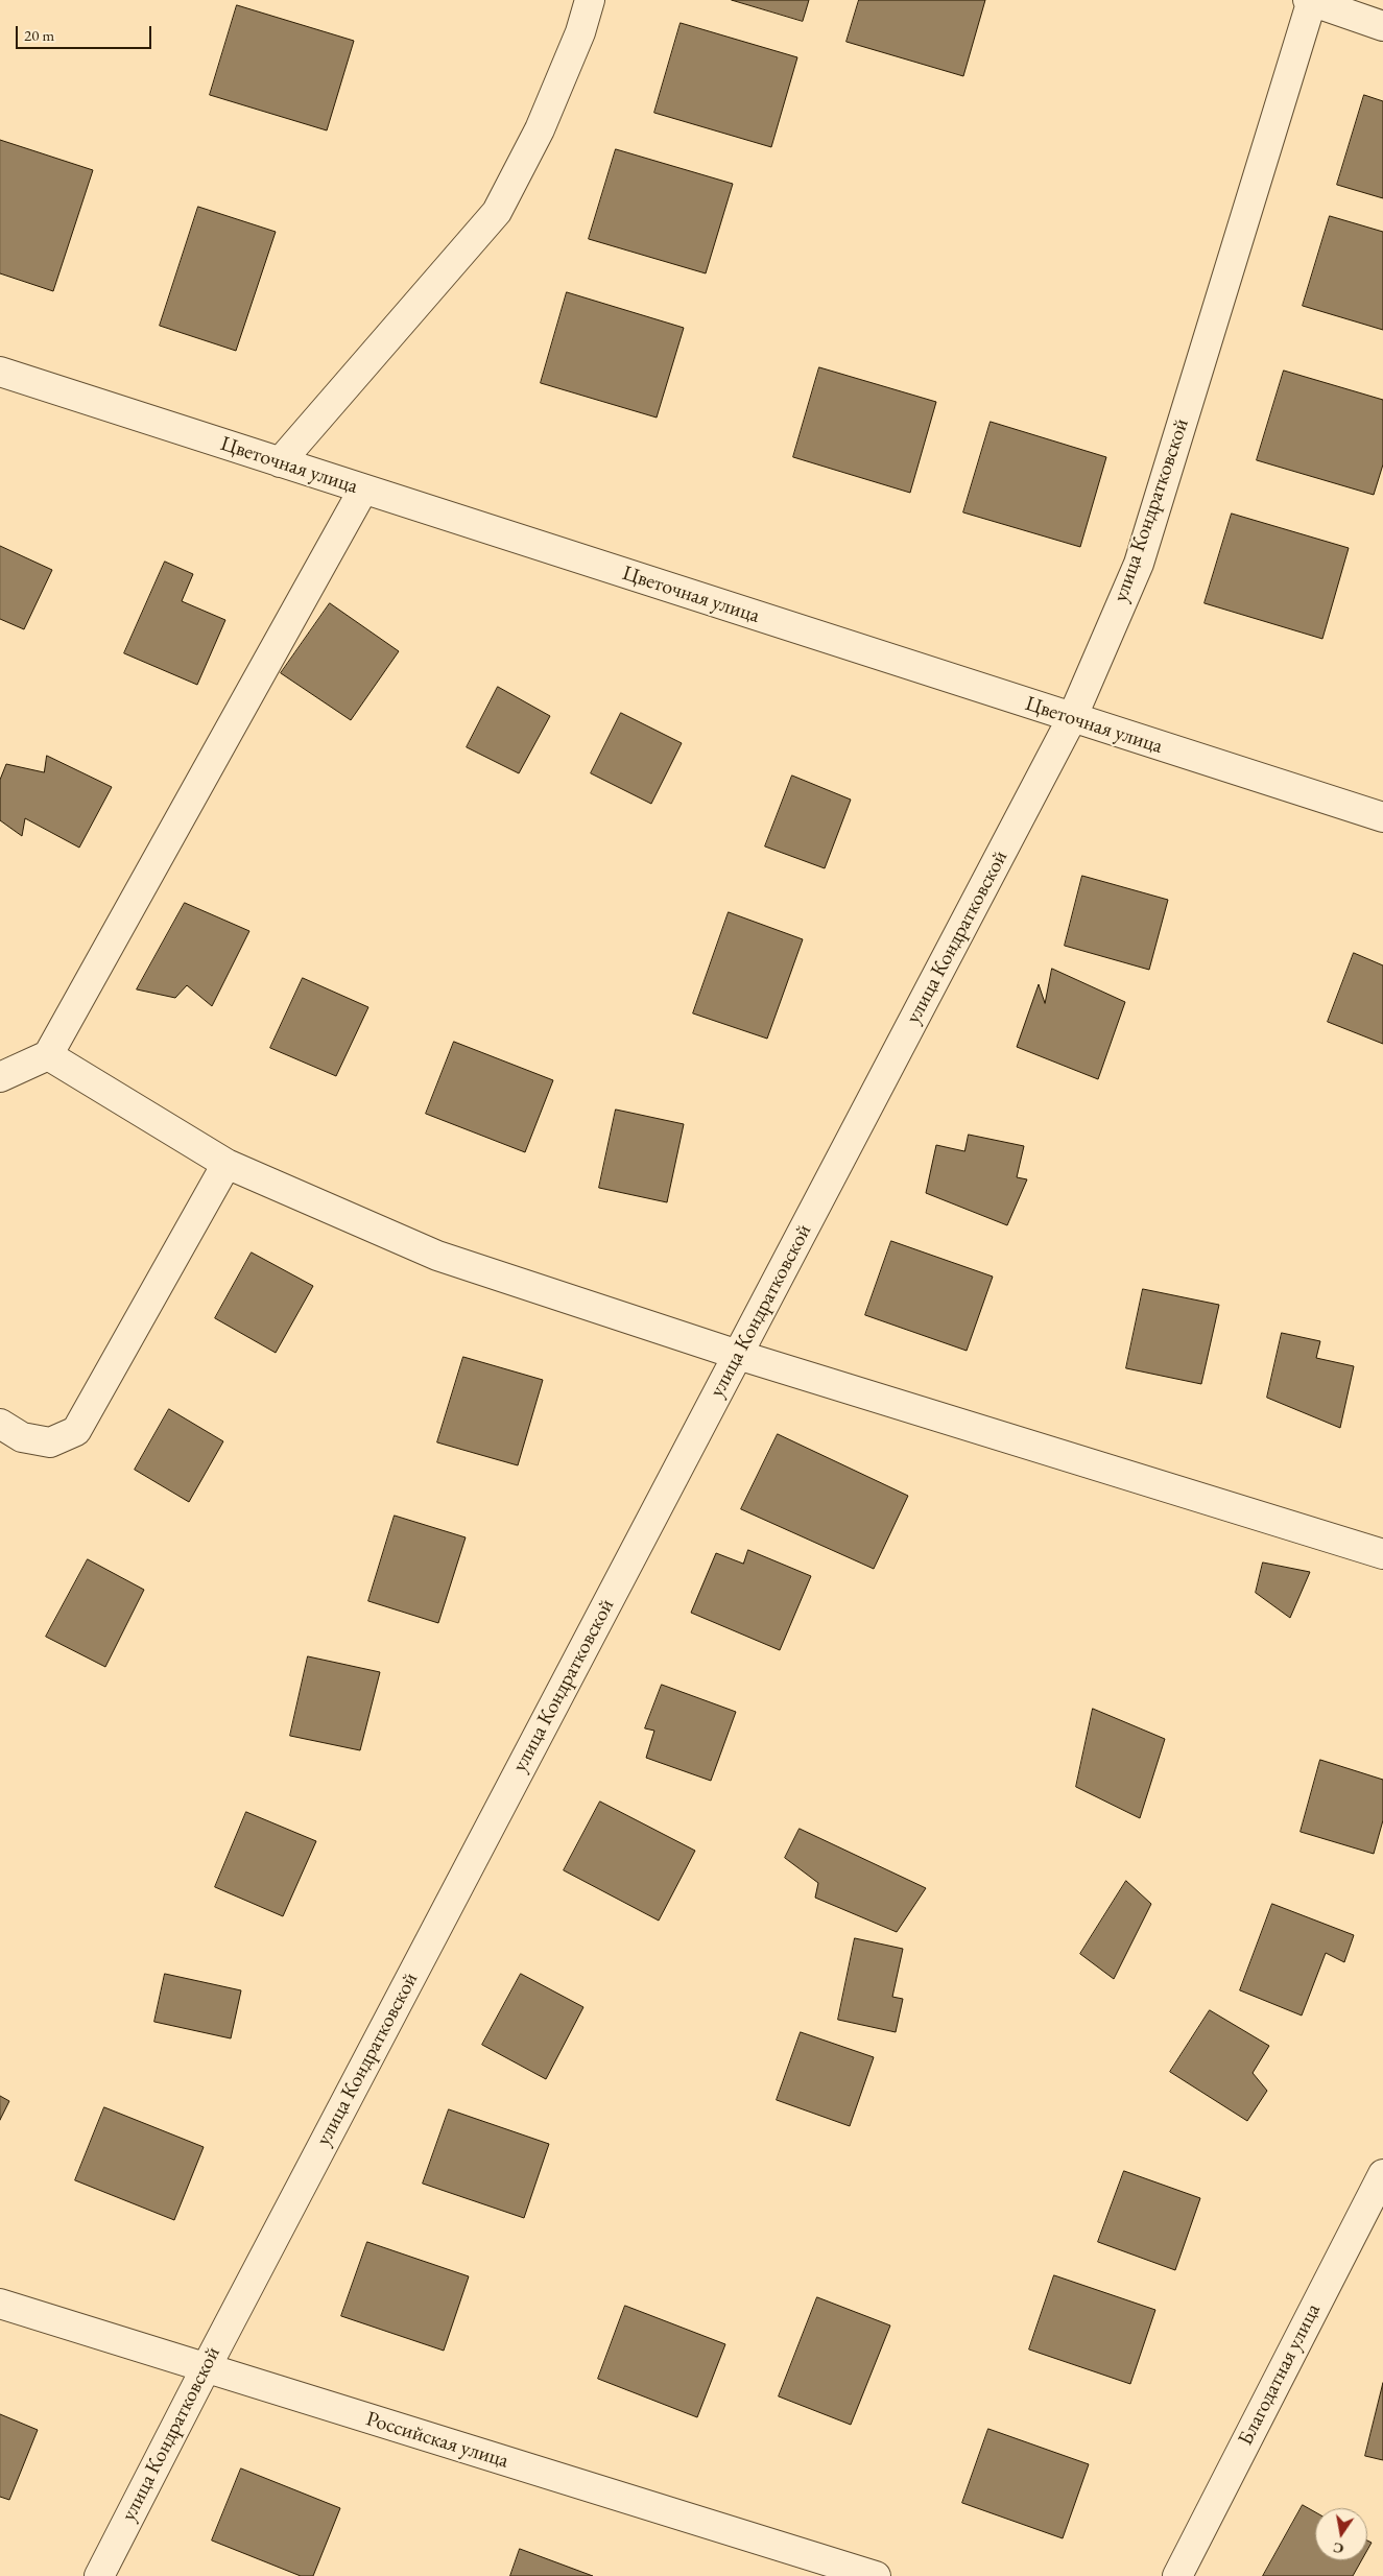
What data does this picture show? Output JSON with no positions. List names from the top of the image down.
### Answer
{
  "streets": {
    "street": [
      "Цветочная улица",
      "улица Кондратковской",
      "Благодатная улица",
      "Российская улица"
    ]
  },
  "crossings": [
    ["Цветочная улица", "улица Кондратковской"],
    ["улица Кондратковской", "Российская улица"]
  ],
  "scale_bar": "20 m",
  "north": "bottom"
}
